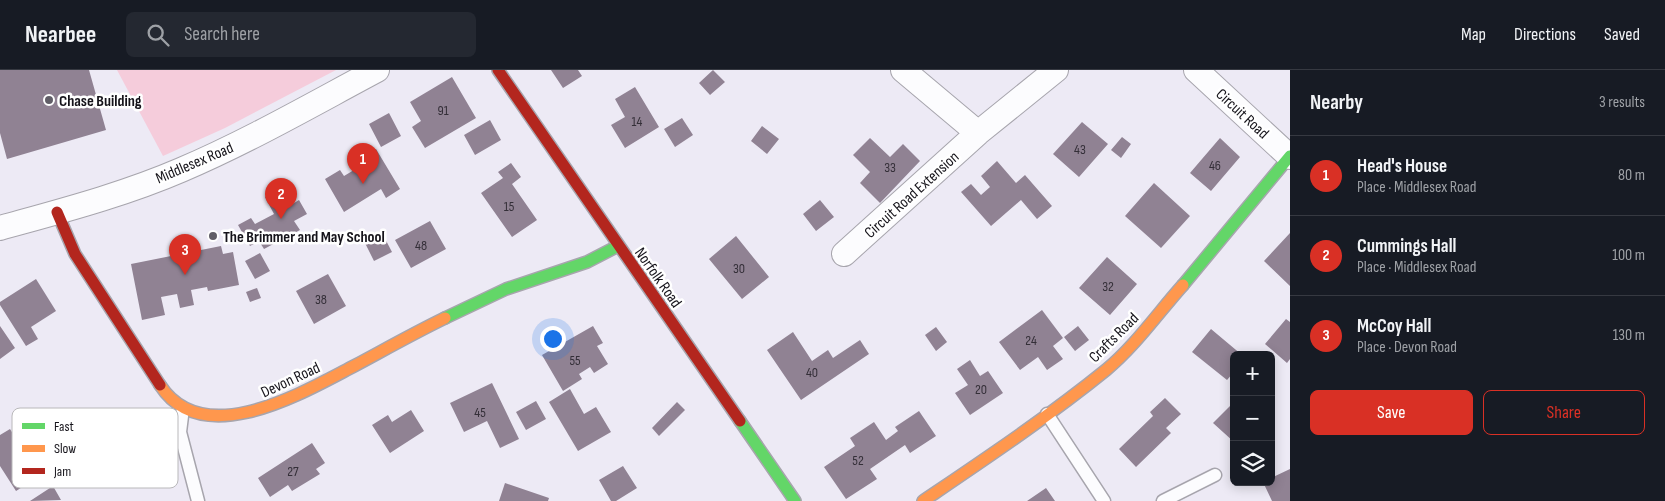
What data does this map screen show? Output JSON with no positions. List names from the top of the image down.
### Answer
{
  "streets": {
    "street": [
      "Circuit Road",
      "Middlesex Road",
      "Circuit Road Extension",
      "Norfolk Road",
      "Crafts Road",
      "Devon Road"
    ]
  },
  "crossings": [
    ["Circuit Road", "Crafts Road"],
    ["Middlesex Road", "Devon Road"],
    ["Norfolk Road", "Devon Road"]
  ],
  "places": ["Chase Building", "The Brimmer and May School"],
  "house_numbers": [
    "91",
    "14",
    "43",
    "46",
    "33",
    "15",
    "48",
    "30",
    "32",
    "38",
    "24",
    "55",
    "40",
    "20",
    "45",
    "52",
    "27"
  ],
  "legend": ["Fast", "Slow", "Jam"],
  "page": {
    "header": "Nearbee",
    "search": "Search here",
    "nav": ["Map", "Directions", "Saved"],
    "heading": ["Nearby", "3 results"],
    "list": [
      {
        "mark": "1",
        "name": "Head's House",
        "note": "Place · Middlesex Road",
        "value": "80 m"
      },
      {
        "mark": "2",
        "name": "Cummings Hall",
        "note": "Place · Middlesex Road",
        "value": "100 m"
      },
      {
        "mark": "3",
        "name": "McCoy Hall",
        "note": "Place · Devon Road",
        "value": "130 m"
      }
    ],
    "pins": ["1", "2", "3"],
    "map_buttons": ["+", "−"],
    "buttons": ["Save", "Share"]
  }
}
